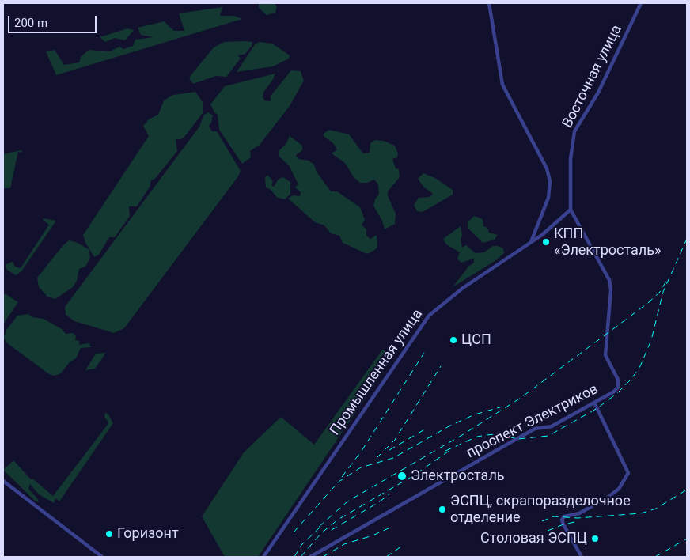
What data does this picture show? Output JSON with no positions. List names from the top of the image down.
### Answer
{
  "streets": {
    "street": ["Восточная улица", "Промышленная улица", "проспект Электриков"]
  },
  "crossings": [
    ["Восточная улица", "Промышленная улица"],
    ["Восточная улица", "проспект Электриков"],
    ["Промышленная улица", "проспект Электриков"]
  ],
  "places": [
    "КПП «Электросталь»",
    "ЦСП",
    "Электросталь",
    "ЭСПЦ, скрапоразделочное отделение",
    "Горизонт",
    "Столовая ЭСПЦ"
  ],
  "scale_bar": "200 m"
}
